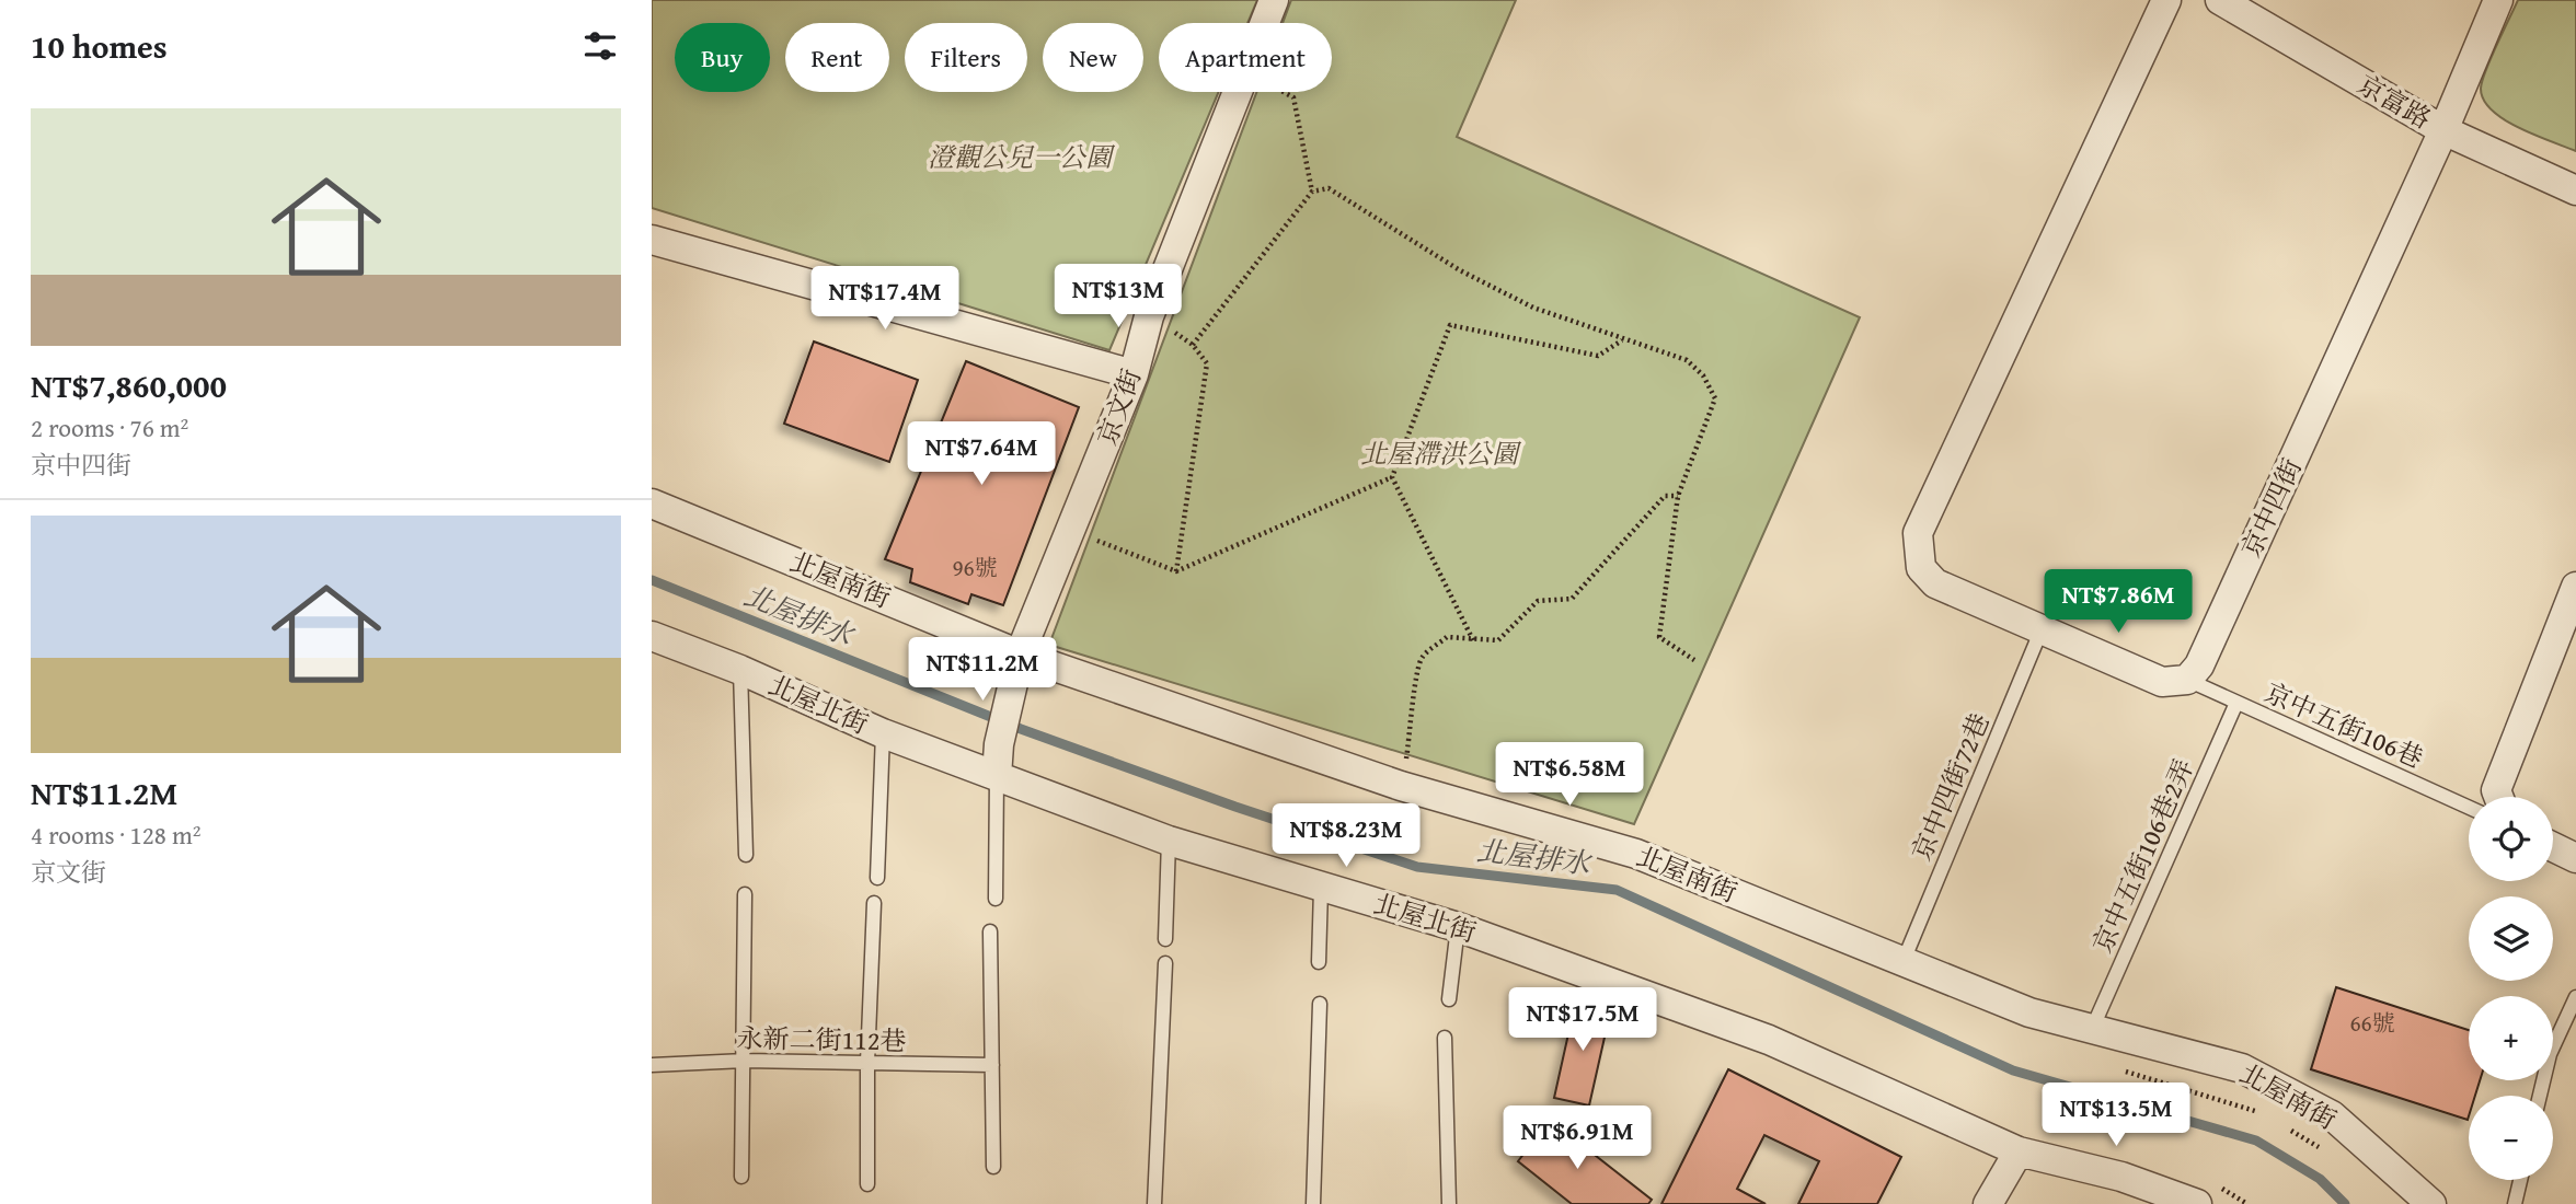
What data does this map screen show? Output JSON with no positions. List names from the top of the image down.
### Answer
{
  "streets": {
    "street": [
      "京富路",
      "京文街",
      "京中四街",
      "北屋南街",
      "北屋北街"
    ],
    "lane": [
      "京中五街106巷",
      "京中四街72巷",
      "京中五街106巷2弄",
      "永新二街112巷"
    ]
  },
  "crossings": [
    ["京富路", "京中四街"],
    ["京文街", "北屋南街"],
    ["京文街", "北屋北街"],
    ["京中四街", "京中五街106巷"],
    ["北屋南街", "京中四街72巷"],
    ["北屋南街", "京中五街106巷2弄"],
    ["京中五街106巷", "京中五街106巷2弄"]
  ],
  "water": ["北屋排水"],
  "parks": ["澄觀公兒一公園", "北屋滯洪公園"],
  "house_numbers": ["96號", "66號"],
  "page": {
    "heading": "10 homes",
    "chip": [
      "Buy",
      "Rent",
      "Filters",
      "New",
      "Apartment"
    ],
    "list": [
      {
        "name": "NT$7,860,000",
        "note": "2 rooms · 76 m² · 京中四街"
      },
      {
        "name": "NT$11.2M",
        "note": "4 rooms · 128 m² · 京文街"
      }
    ],
    "price": [
      "NT$13M",
      "NT$17.4M",
      "NT$7.64M",
      "NT$7.86M",
      "NT$11.2M",
      "NT$6.58M",
      "NT$8.23M",
      "NT$17.5M",
      "NT$13.5M",
      "NT$6.91M"
    ],
    "map_buttons": ["+", "−"]
  }
}
